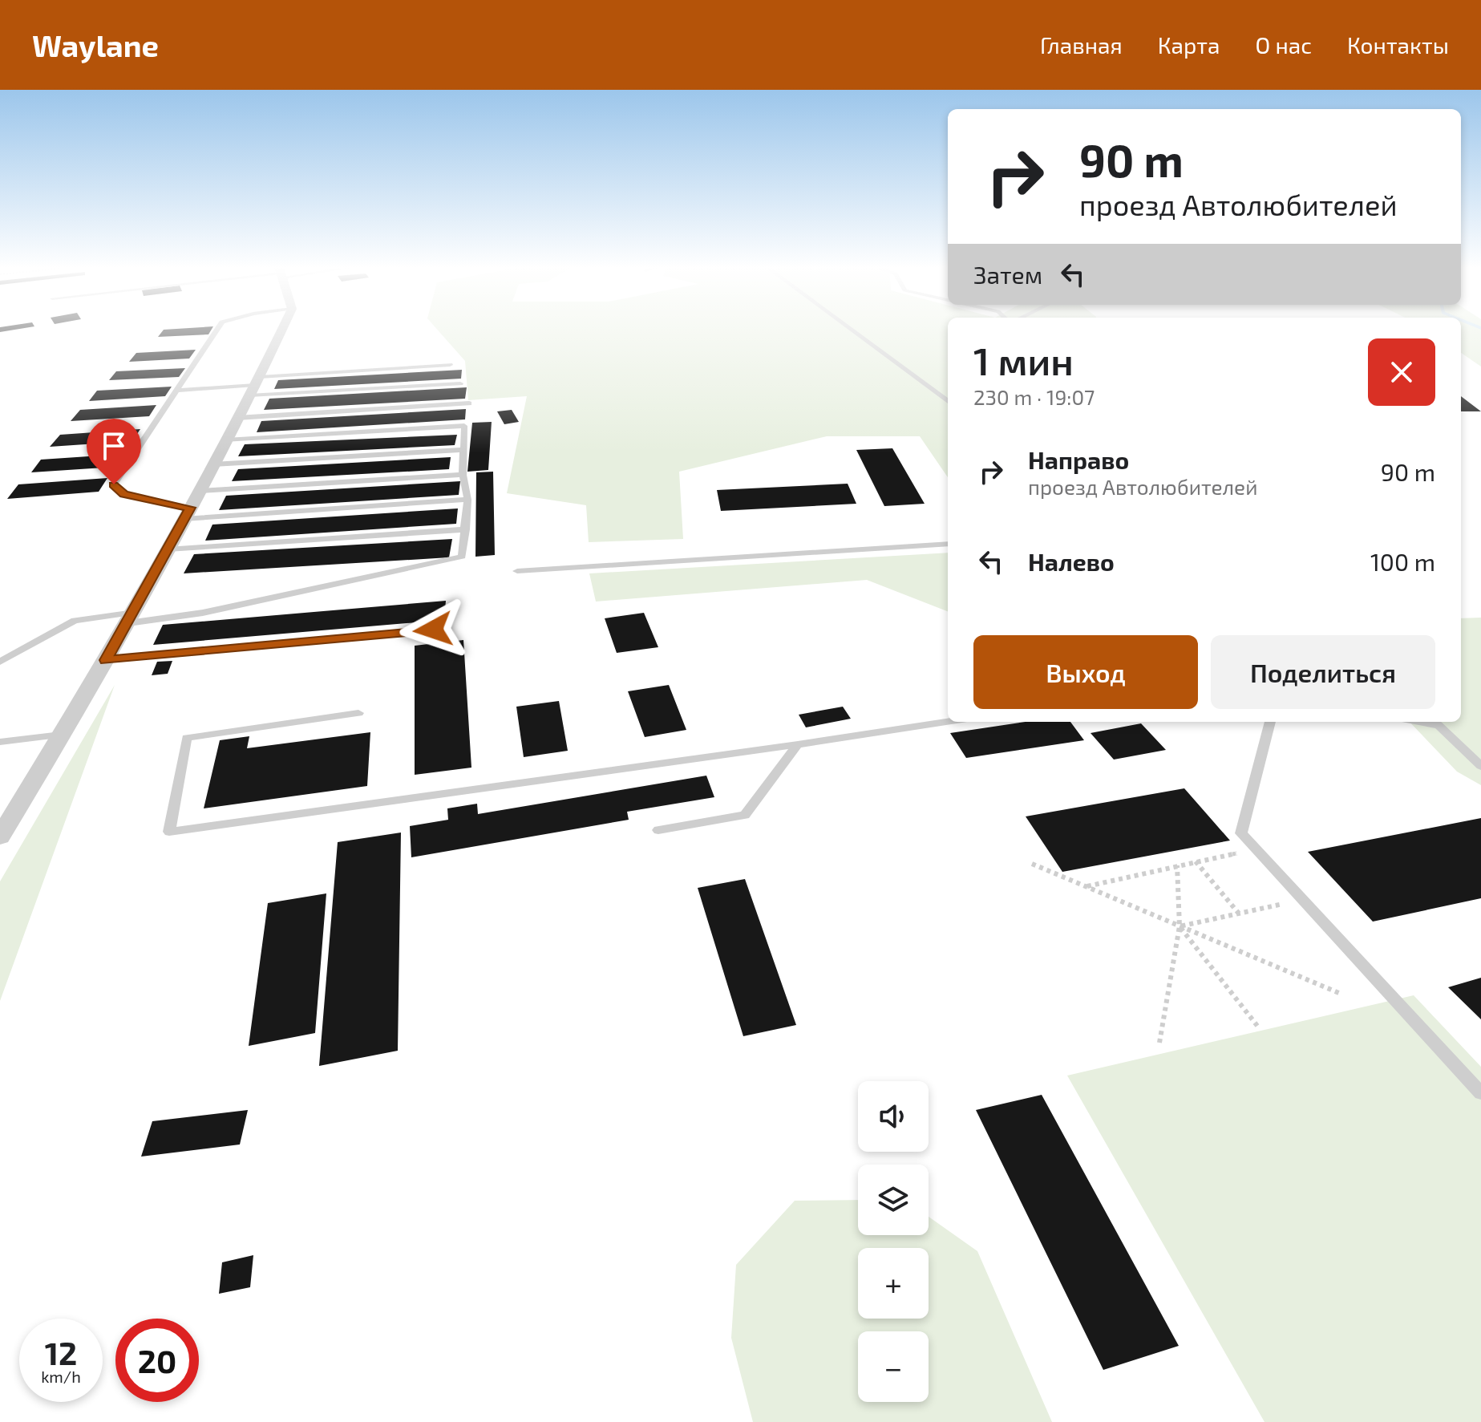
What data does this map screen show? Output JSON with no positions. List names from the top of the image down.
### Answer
{
  "page": {
    "header": "Waylane",
    "nav": [
      "Главная",
      "Карта",
      "О нас",
      "Контакты"
    ],
    "turn": ["90 m", "проезд Автолюбителей"],
    "then": "Затем",
    "heading": ["1 мин", "230 m · 19:07"],
    "list": [
      {
        "name": "Направо",
        "note": "проезд Автолюбителей",
        "value": "90 m"
      },
      {
        "name": "Налево",
        "value": "100 m"
      }
    ],
    "buttons": ["Выход", "Поделиться"],
    "map_buttons": ["+", "−"],
    "speed": "12 km/h",
    "limit": "20"
  }
}
